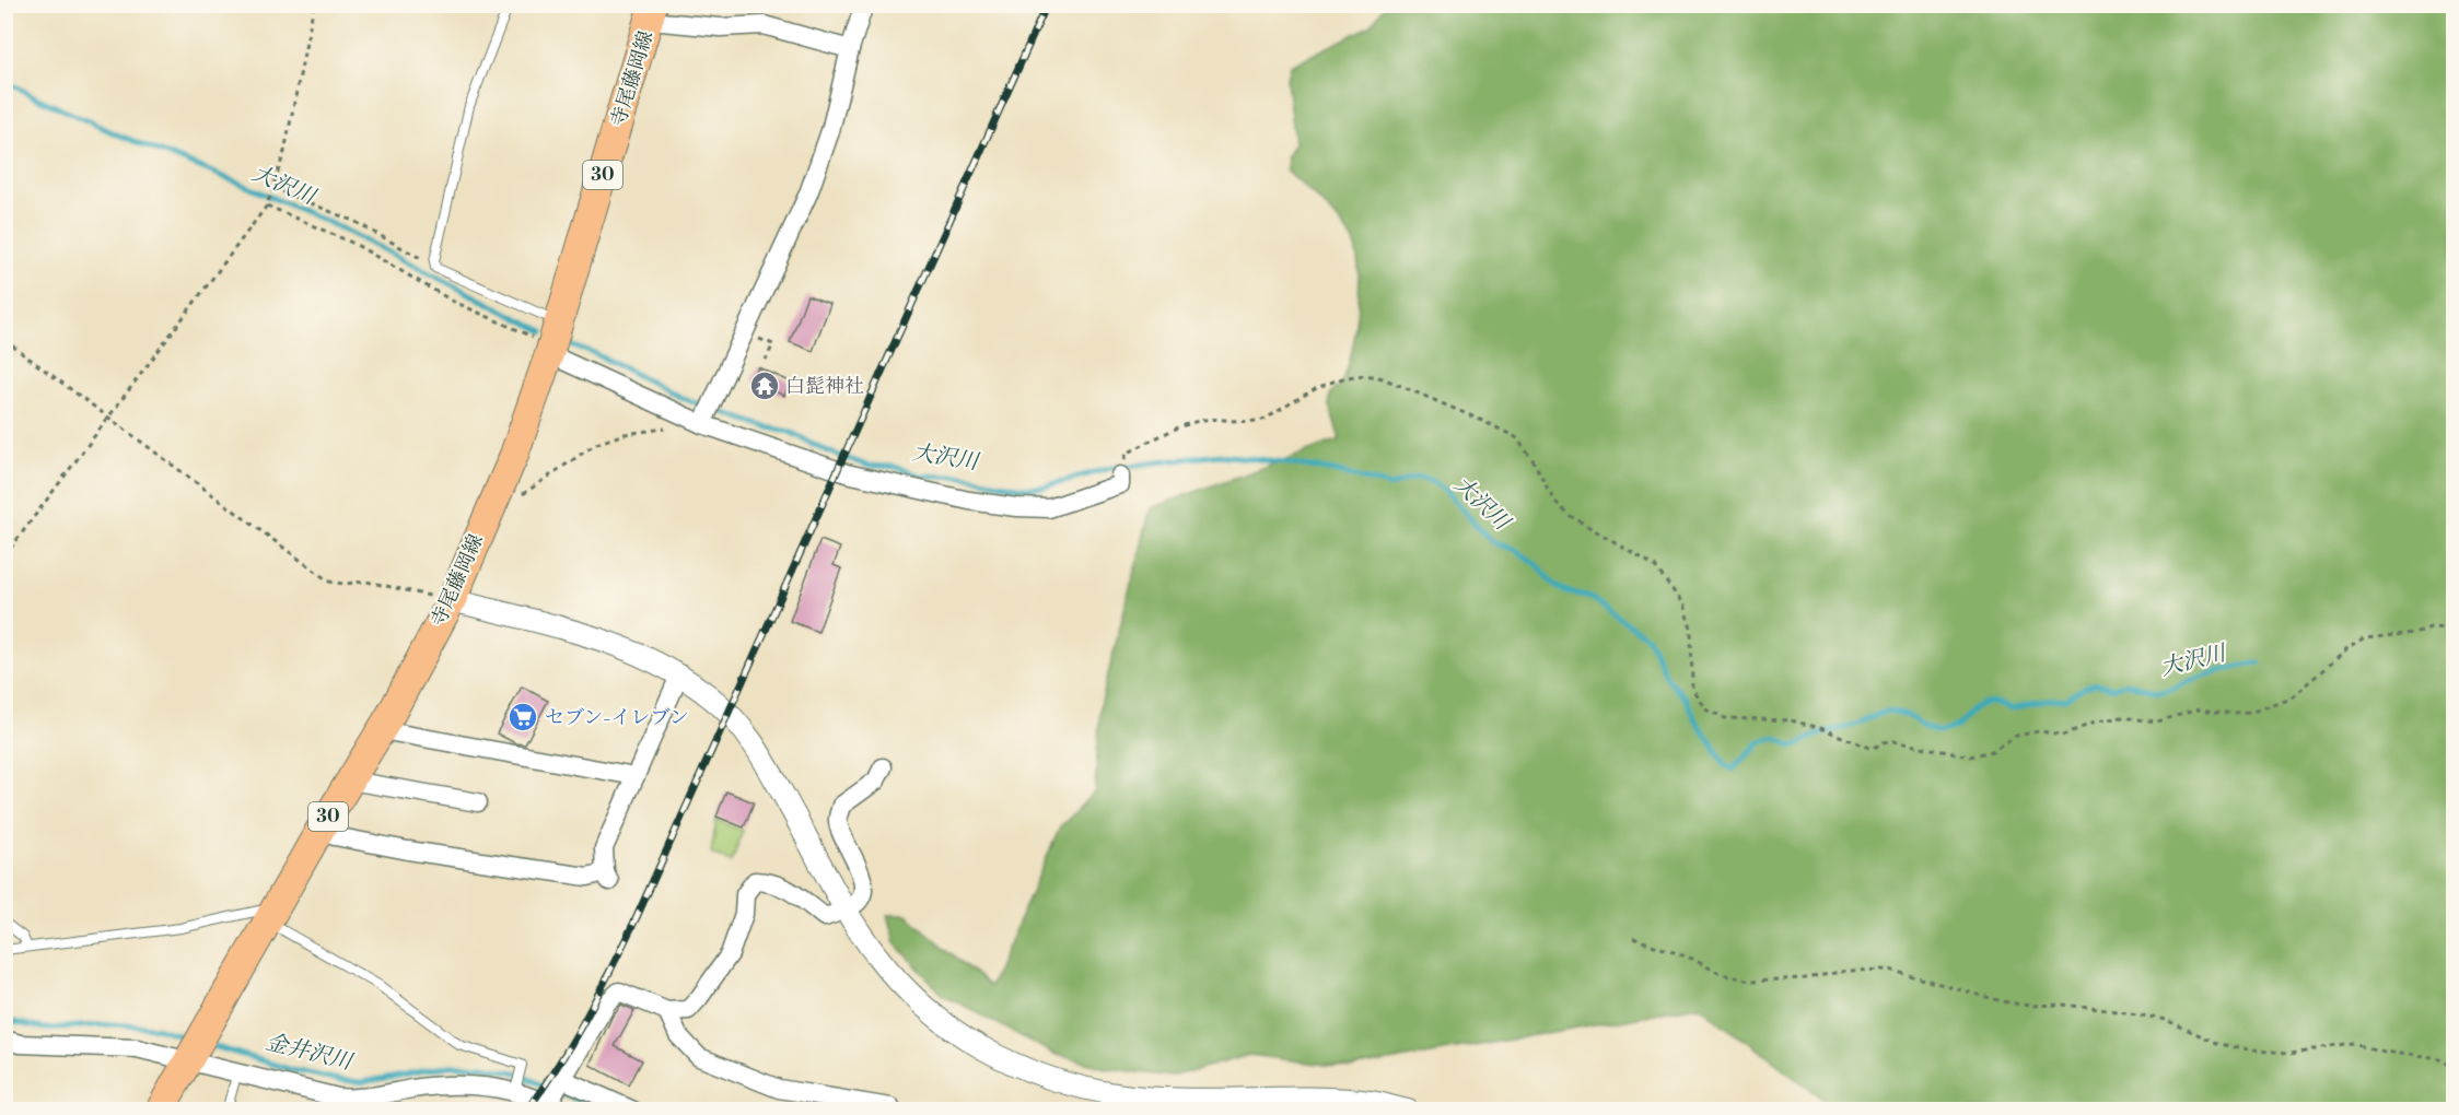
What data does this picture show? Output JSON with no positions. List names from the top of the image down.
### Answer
{
  "streets": {
    "main road": ["寺尾藤岡線", "30"]
  },
  "water": ["大沢川", "金井沢川"],
  "places": {
    "temple": ["白髭神社"],
    "supermarket": ["セブン-イレブン"]
  }
}
